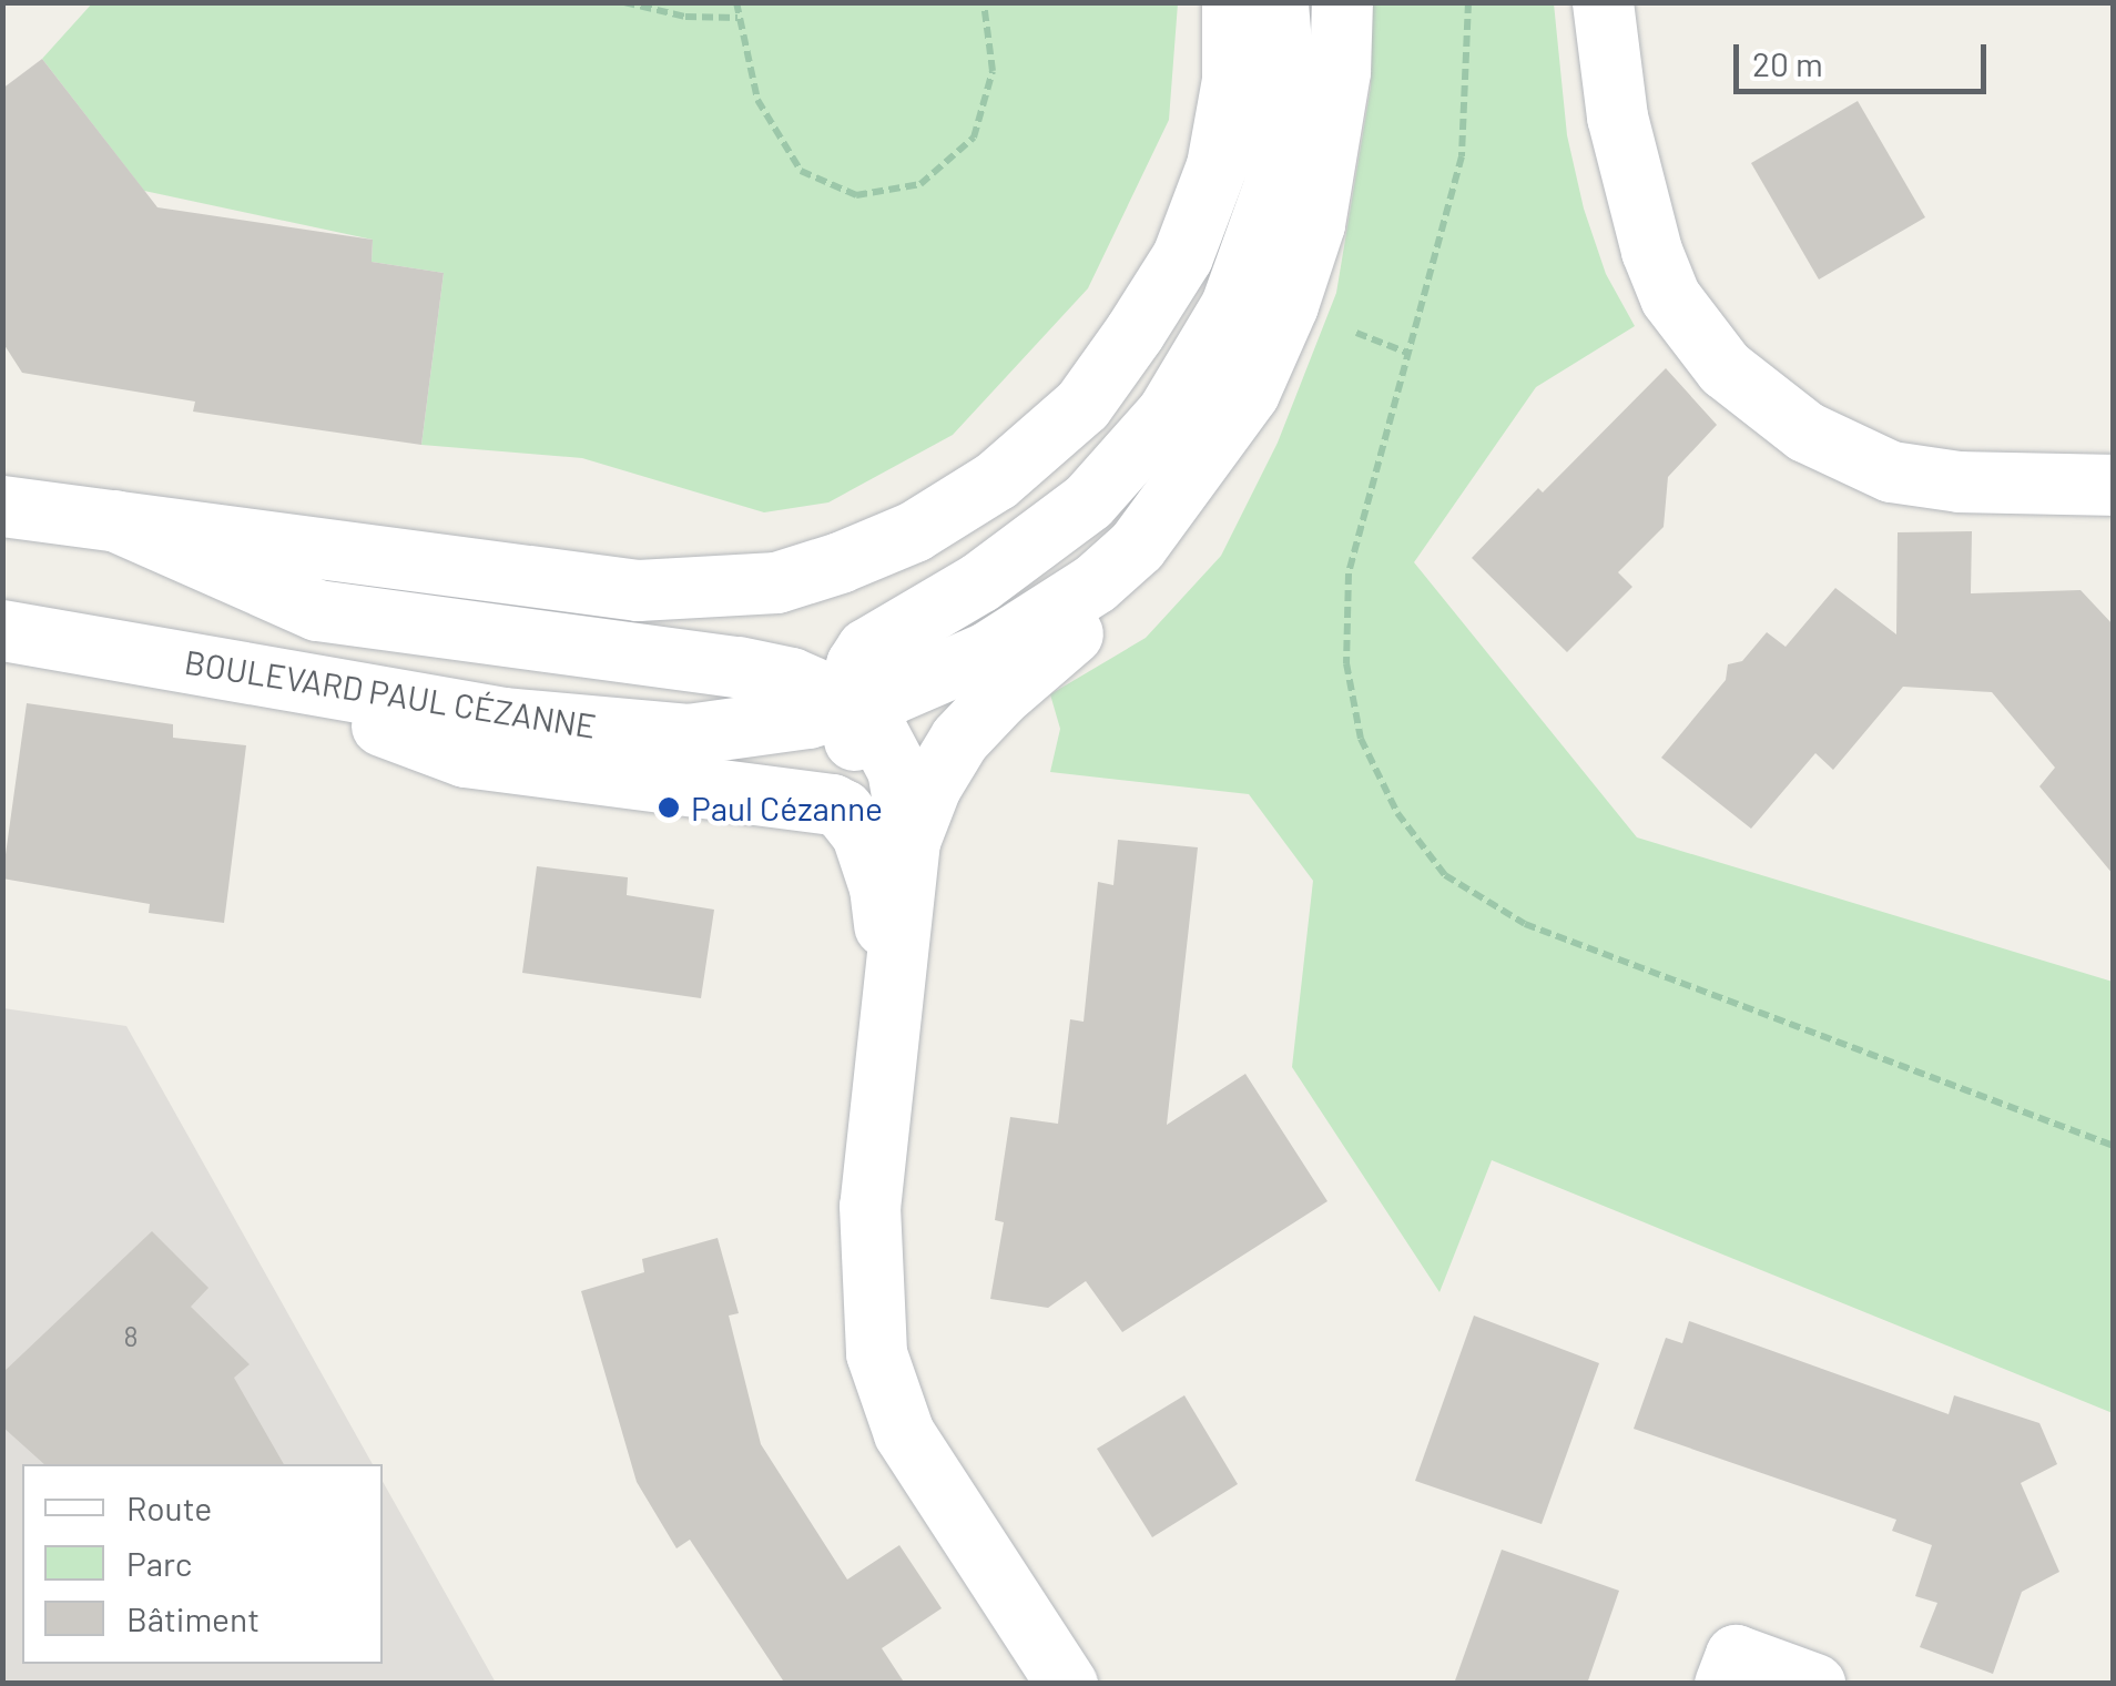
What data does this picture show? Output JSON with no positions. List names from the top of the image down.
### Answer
{
  "streets": {
    "street": ["BOULEVARD PAUL CÉZANNE"]
  },
  "places": ["Paul Cézanne"],
  "house_numbers": ["8"],
  "legend": ["Route", "Parc", "Bâtiment"],
  "scale_bar": "20 m"
}
